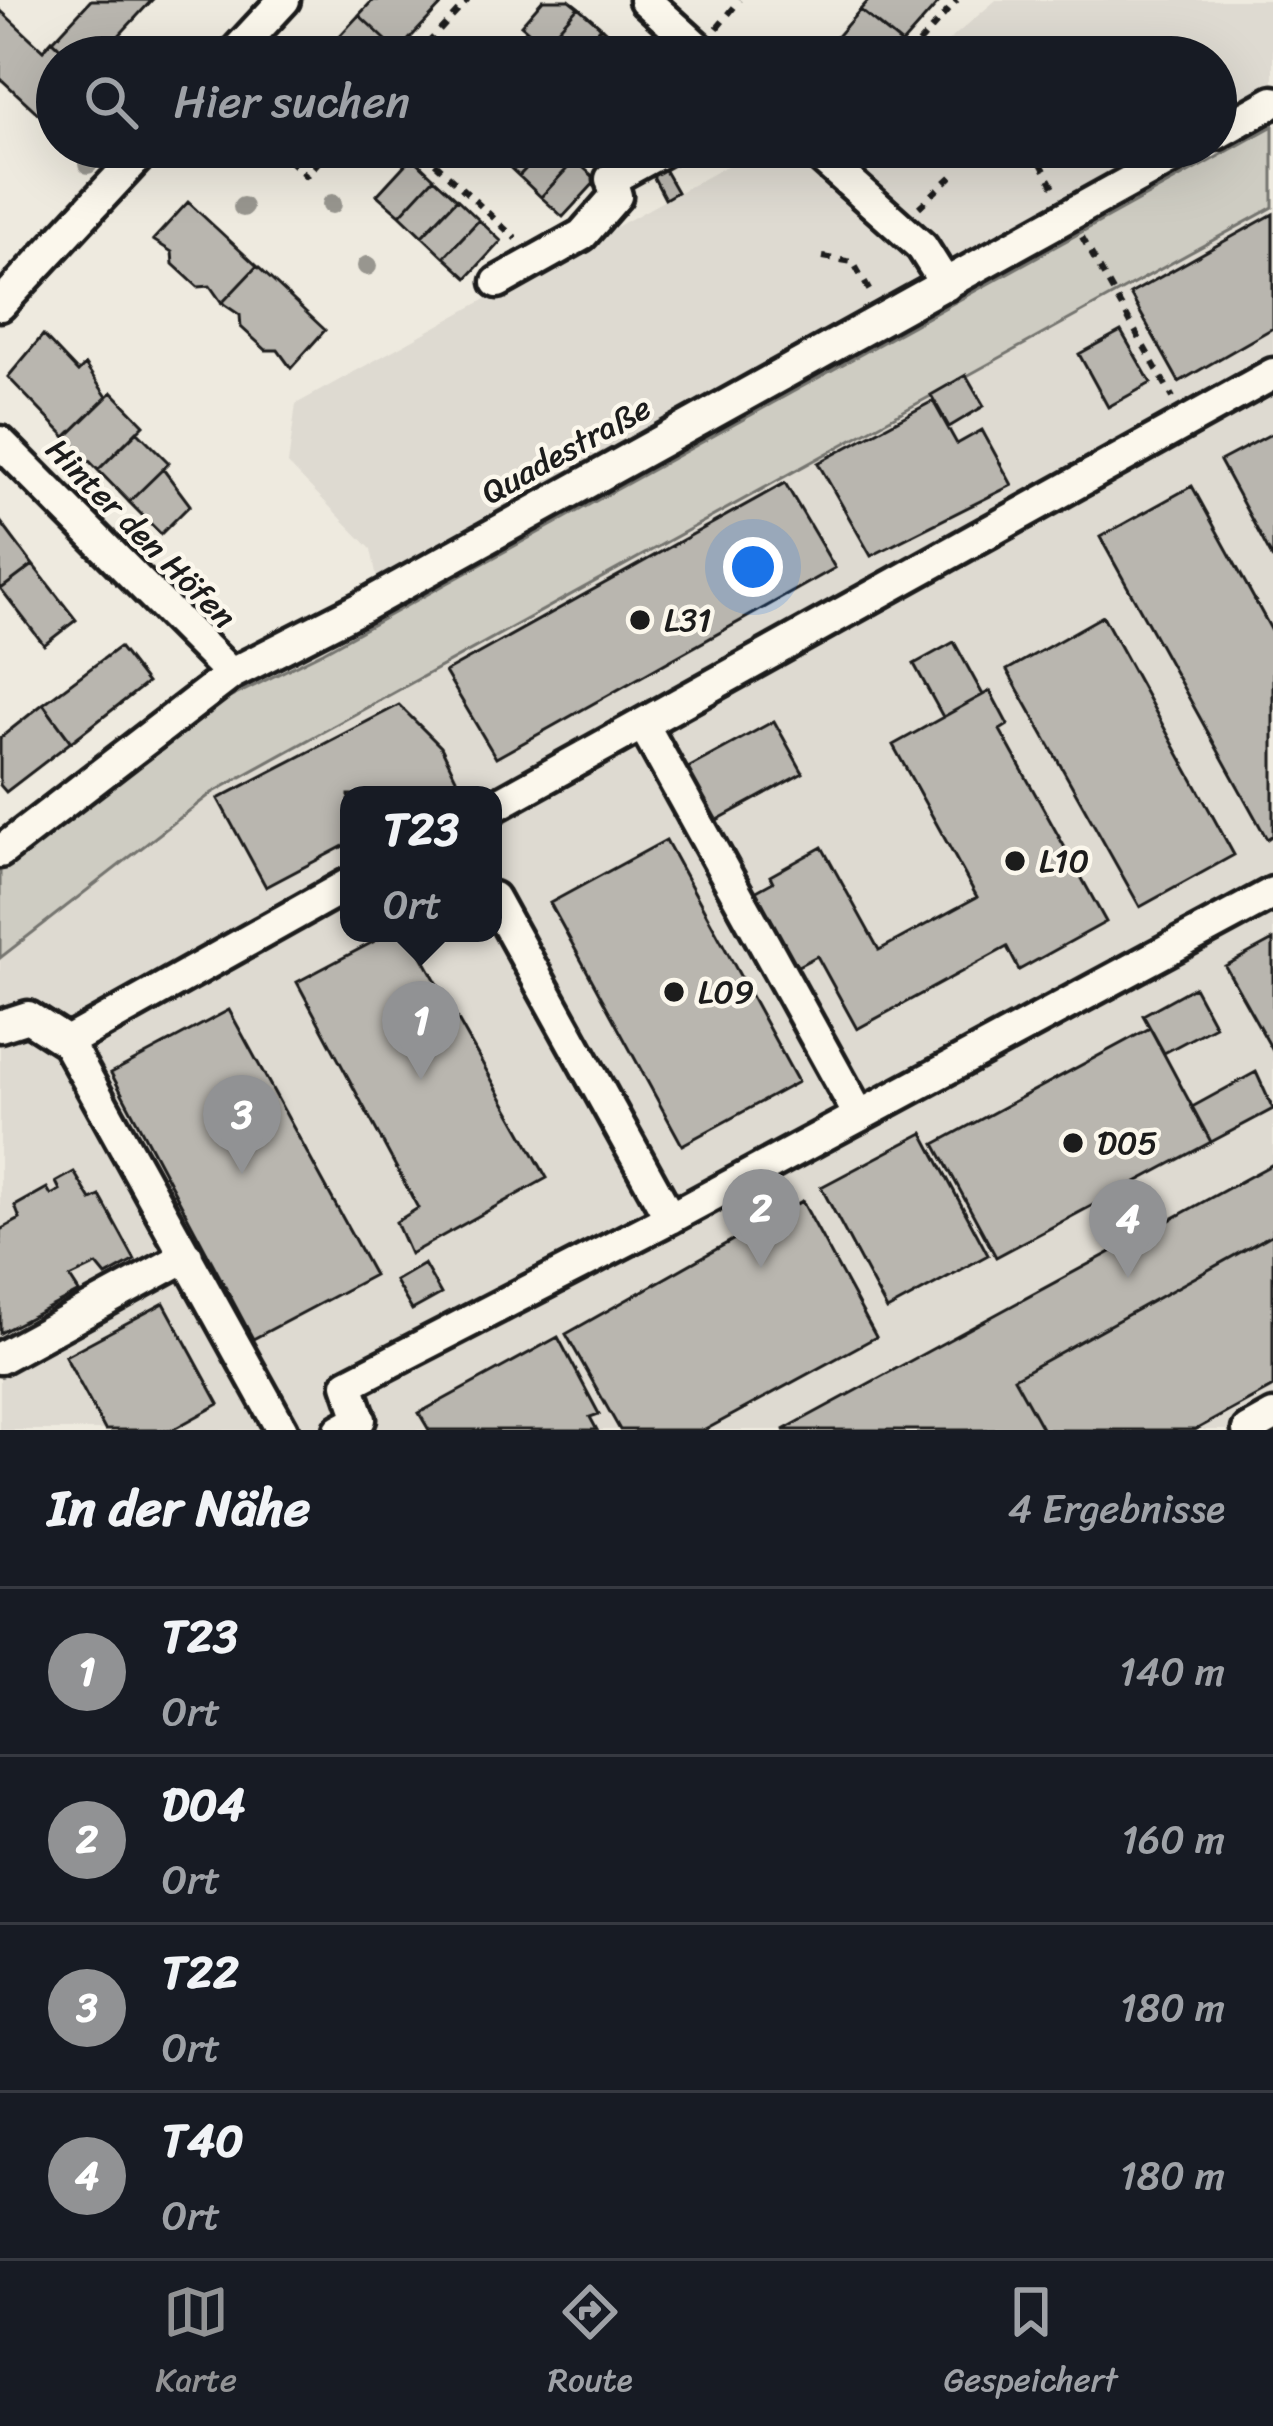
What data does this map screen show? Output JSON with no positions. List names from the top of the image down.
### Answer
{
  "streets": {
    "street": ["Quadestraße", "Hinter den Höfen"]
  },
  "crossings": [
    ["Quadestraße", "Hinter den Höfen"]
  ],
  "places": [
    "L31",
    "L10",
    "L09",
    "D05"
  ],
  "page": {
    "search": "Hier suchen",
    "popup": ["T23", "Ort"],
    "pins": [
      "1",
      "3",
      "2",
      "4"
    ],
    "heading": ["In der Nähe", "4 Ergebnisse"],
    "list": [
      {
        "mark": "1",
        "name": "T23",
        "note": "Ort",
        "value": "140 m"
      },
      {
        "mark": "2",
        "name": "D04",
        "note": "Ort",
        "value": "160 m"
      },
      {
        "mark": "3",
        "name": "T22",
        "note": "Ort",
        "value": "180 m"
      },
      {
        "mark": "4",
        "name": "T40",
        "note": "Ort",
        "value": "180 m"
      }
    ],
    "nav": ["Karte", "Route", "Gespeichert"]
  }
}
